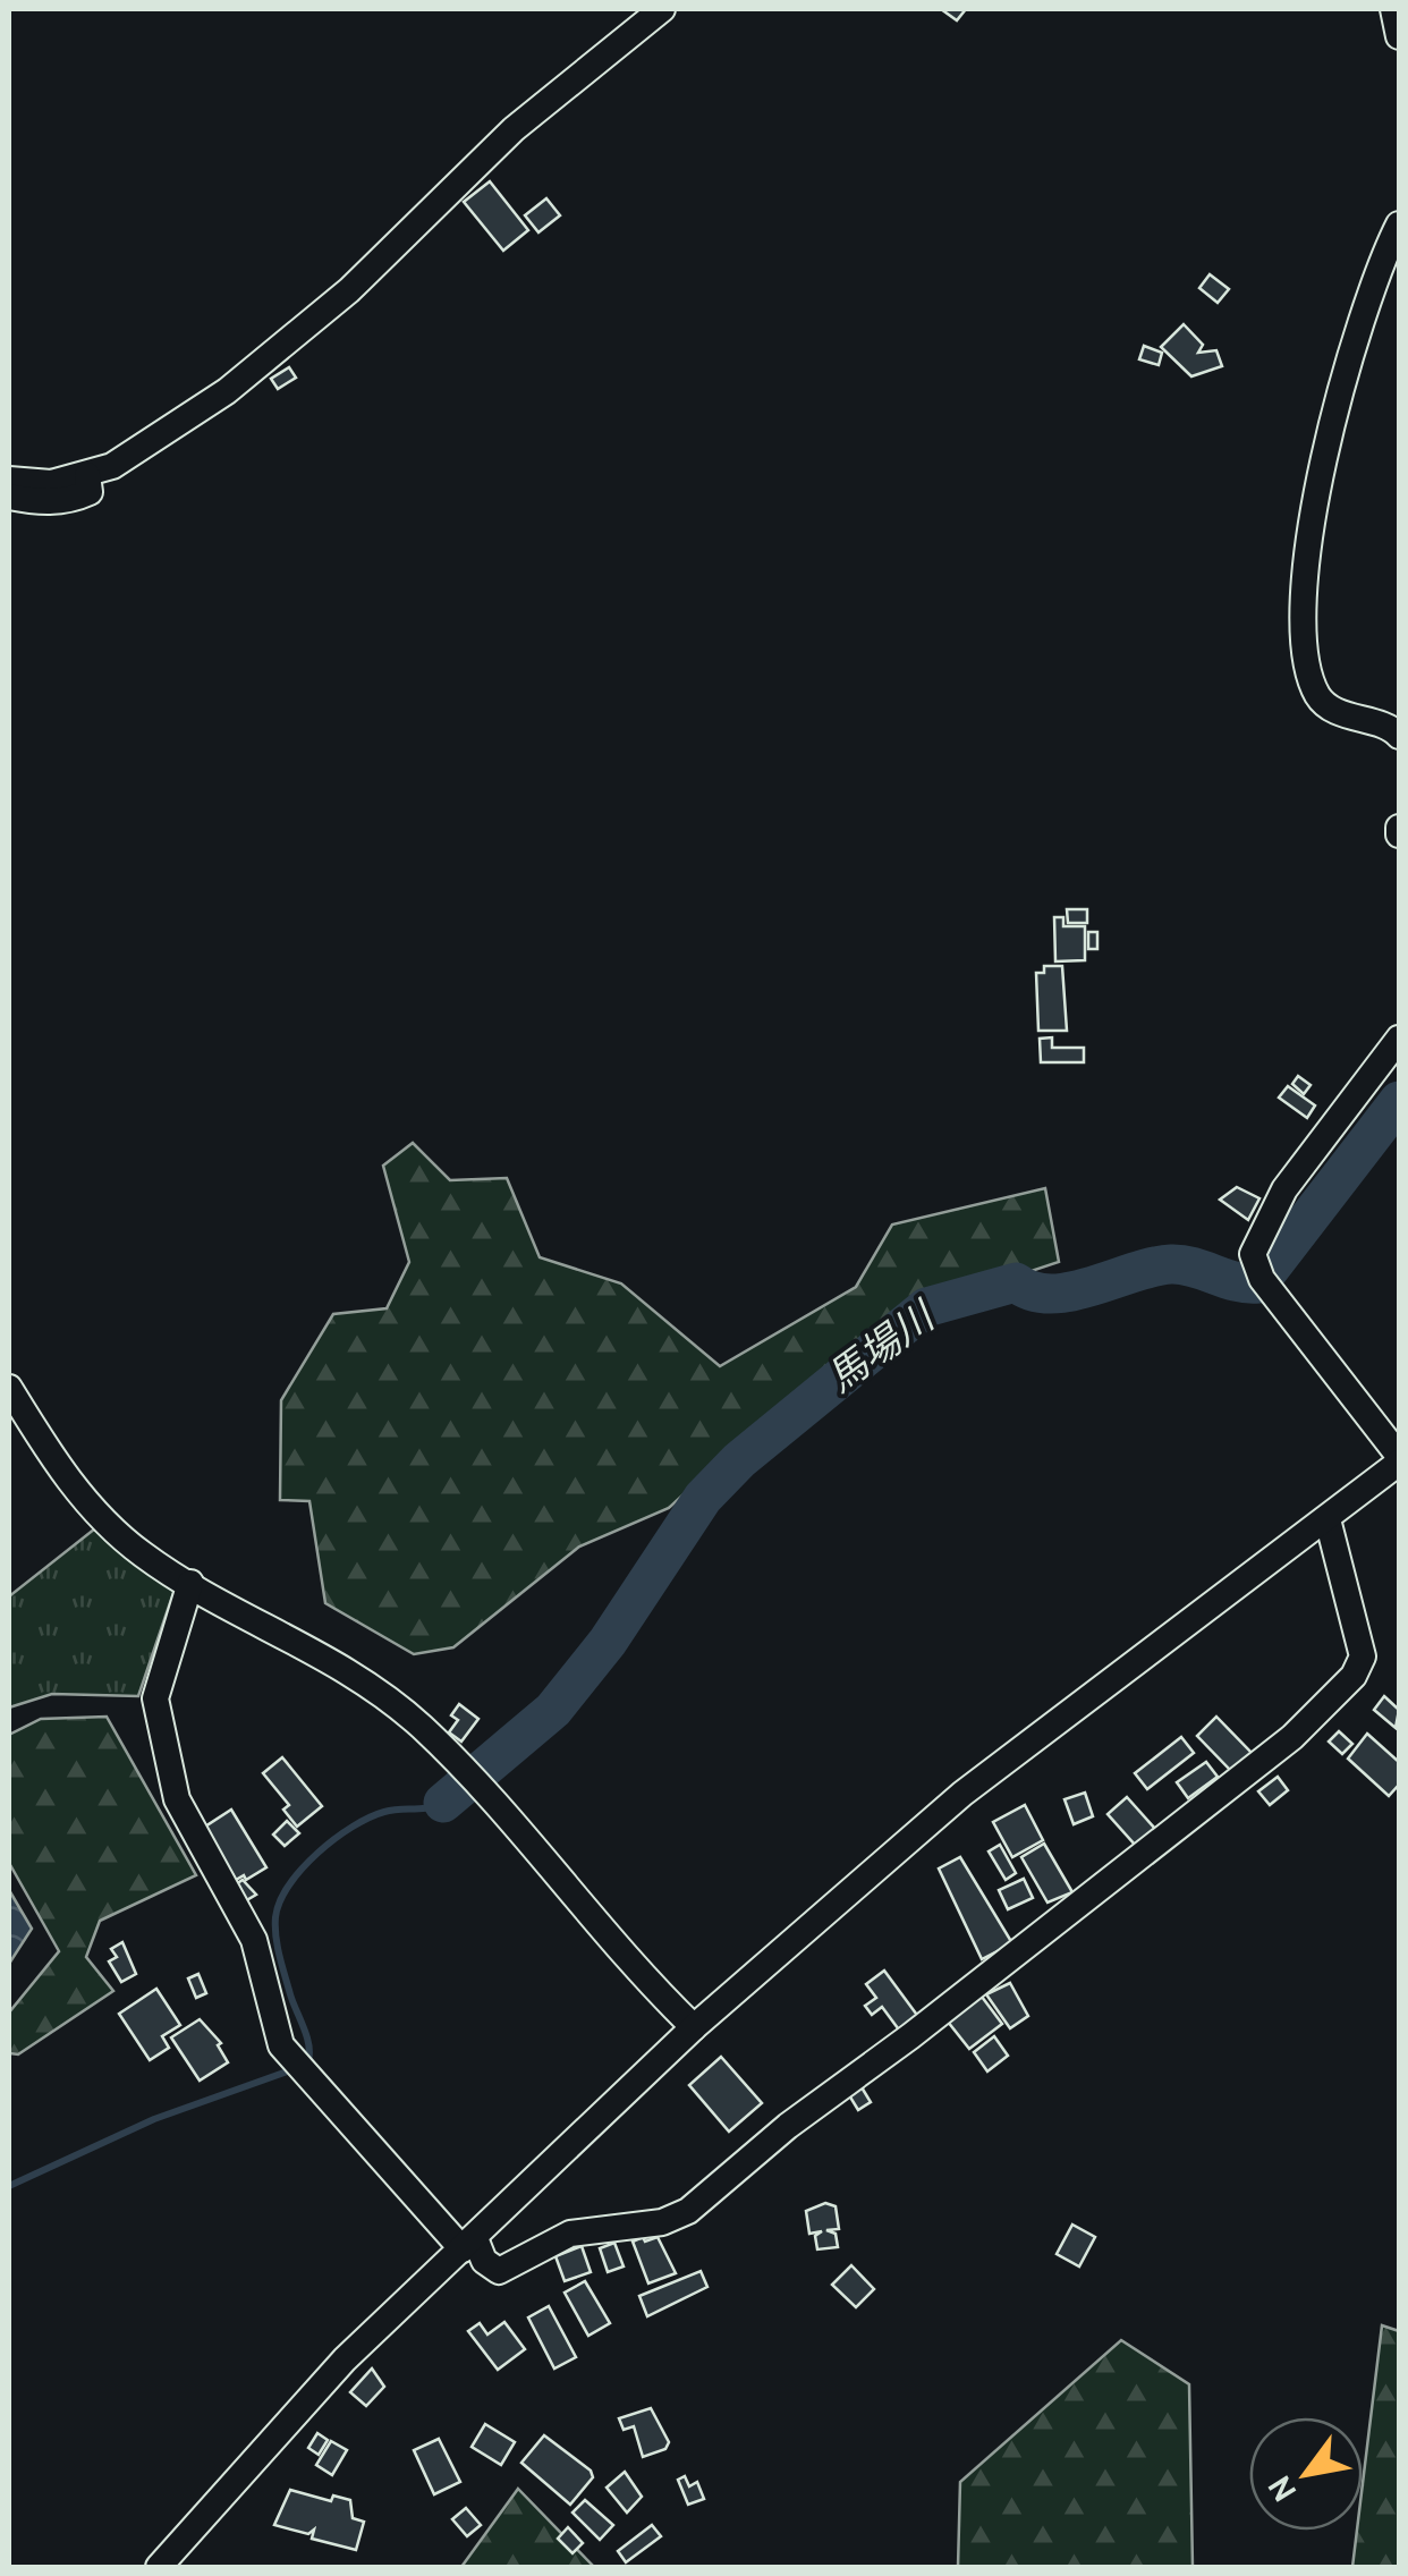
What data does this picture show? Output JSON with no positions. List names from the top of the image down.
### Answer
{
  "water": ["馬場川"],
  "north": "bottom left"
}
